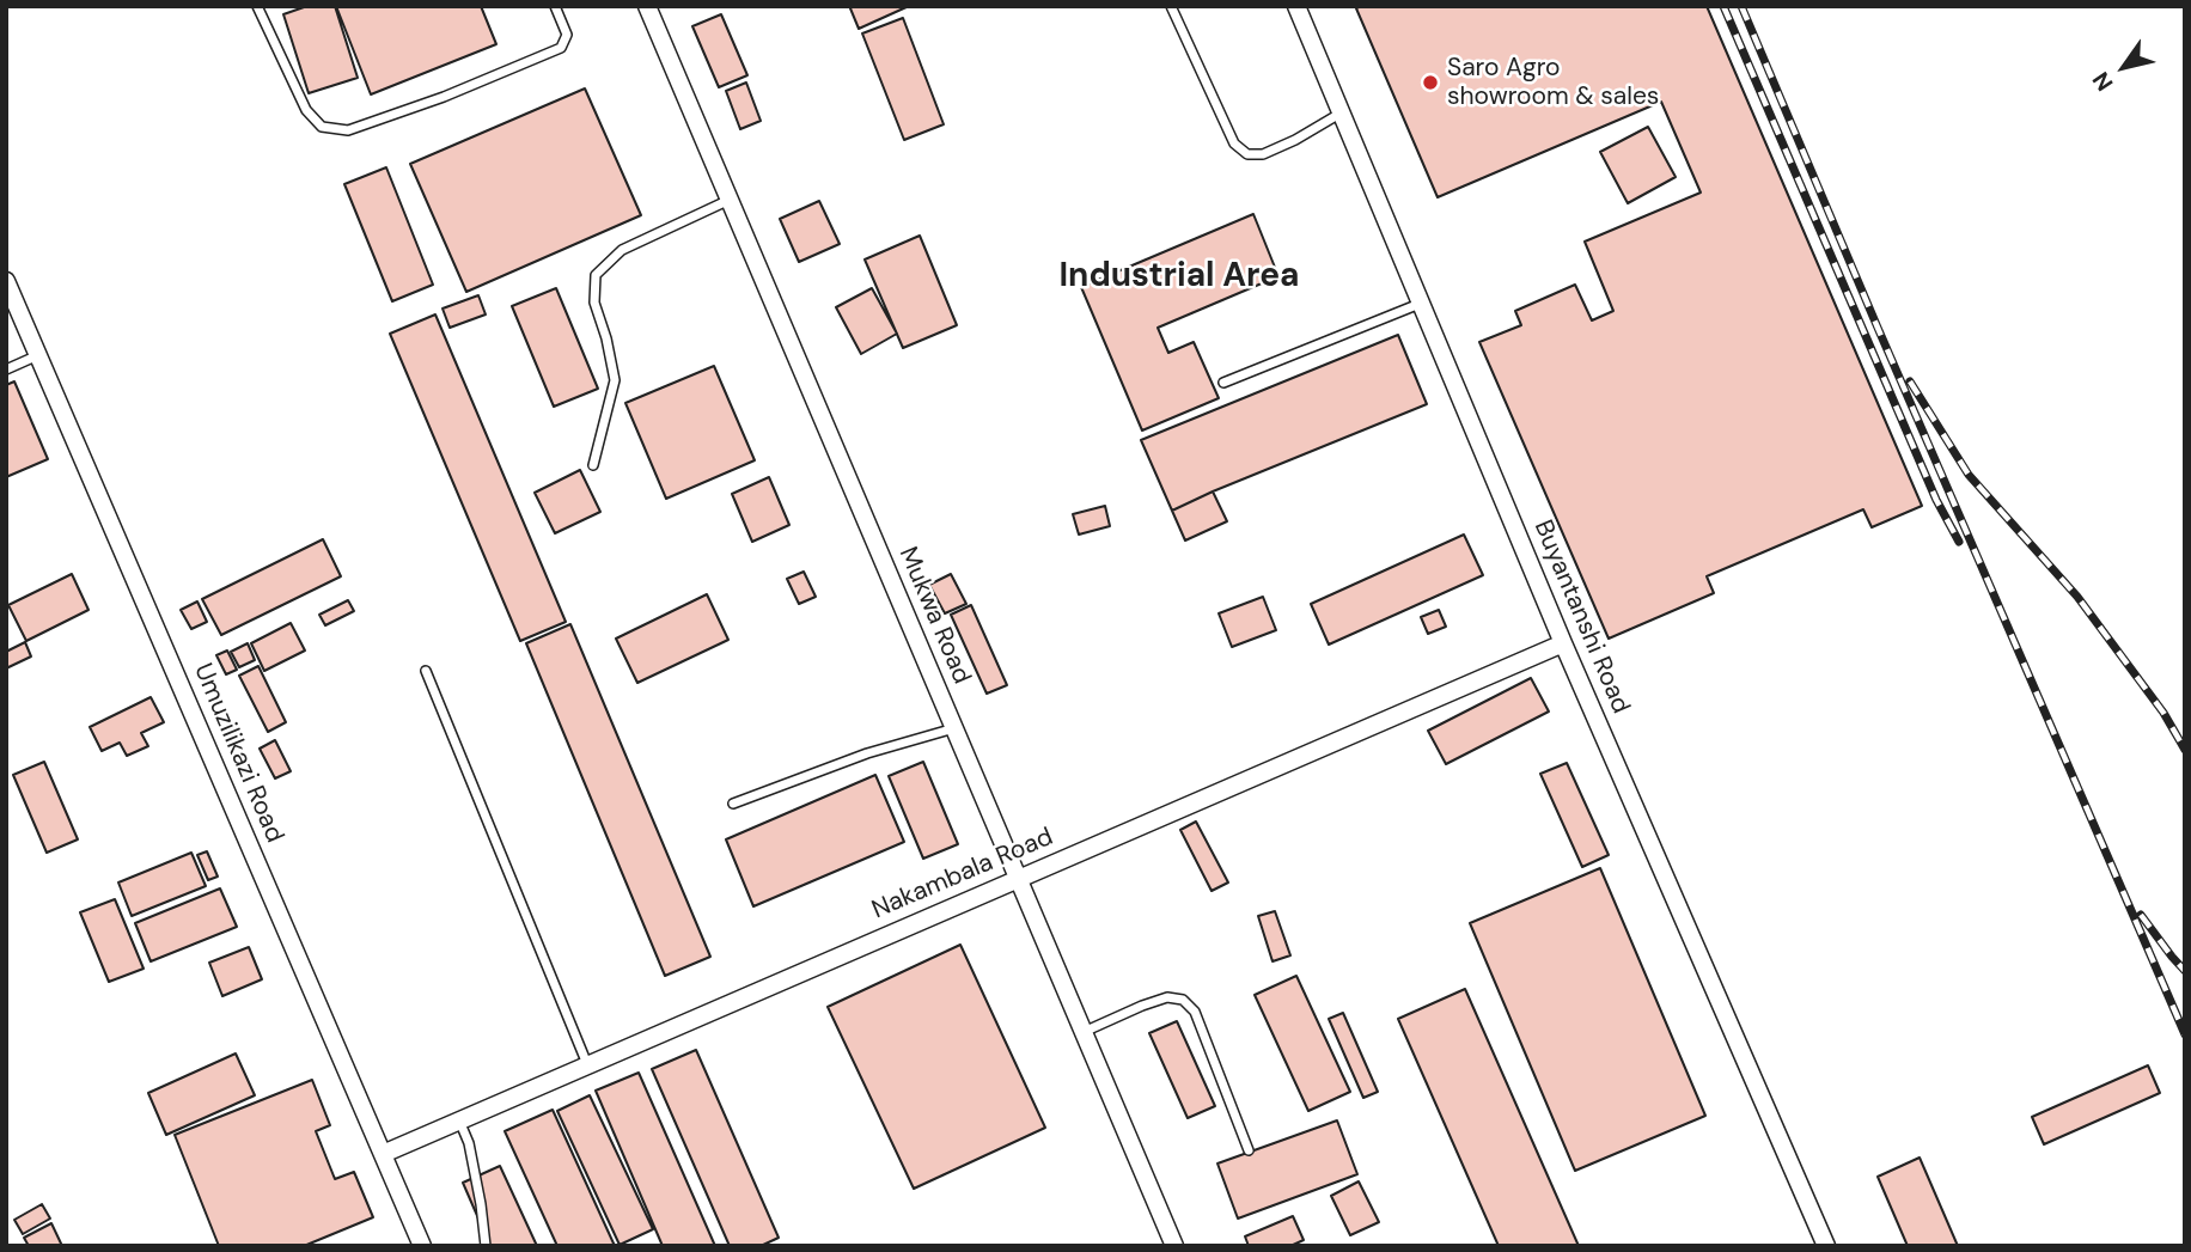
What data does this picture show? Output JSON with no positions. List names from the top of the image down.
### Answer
{
  "streets": {
    "street": [
      "Mukwa Road",
      "Buyantanshi Road",
      "Umuzilikazi Road",
      "Nakambala Road"
    ]
  },
  "crossings": [
    ["Mukwa Road", "Nakambala Road"],
    ["Buyantanshi Road", "Nakambala Road"],
    ["Umuzilikazi Road", "Nakambala Road"]
  ],
  "districts": ["Industrial Area"],
  "places": ["Saro Agro showroom & sales"],
  "north": "bottom left"
}
